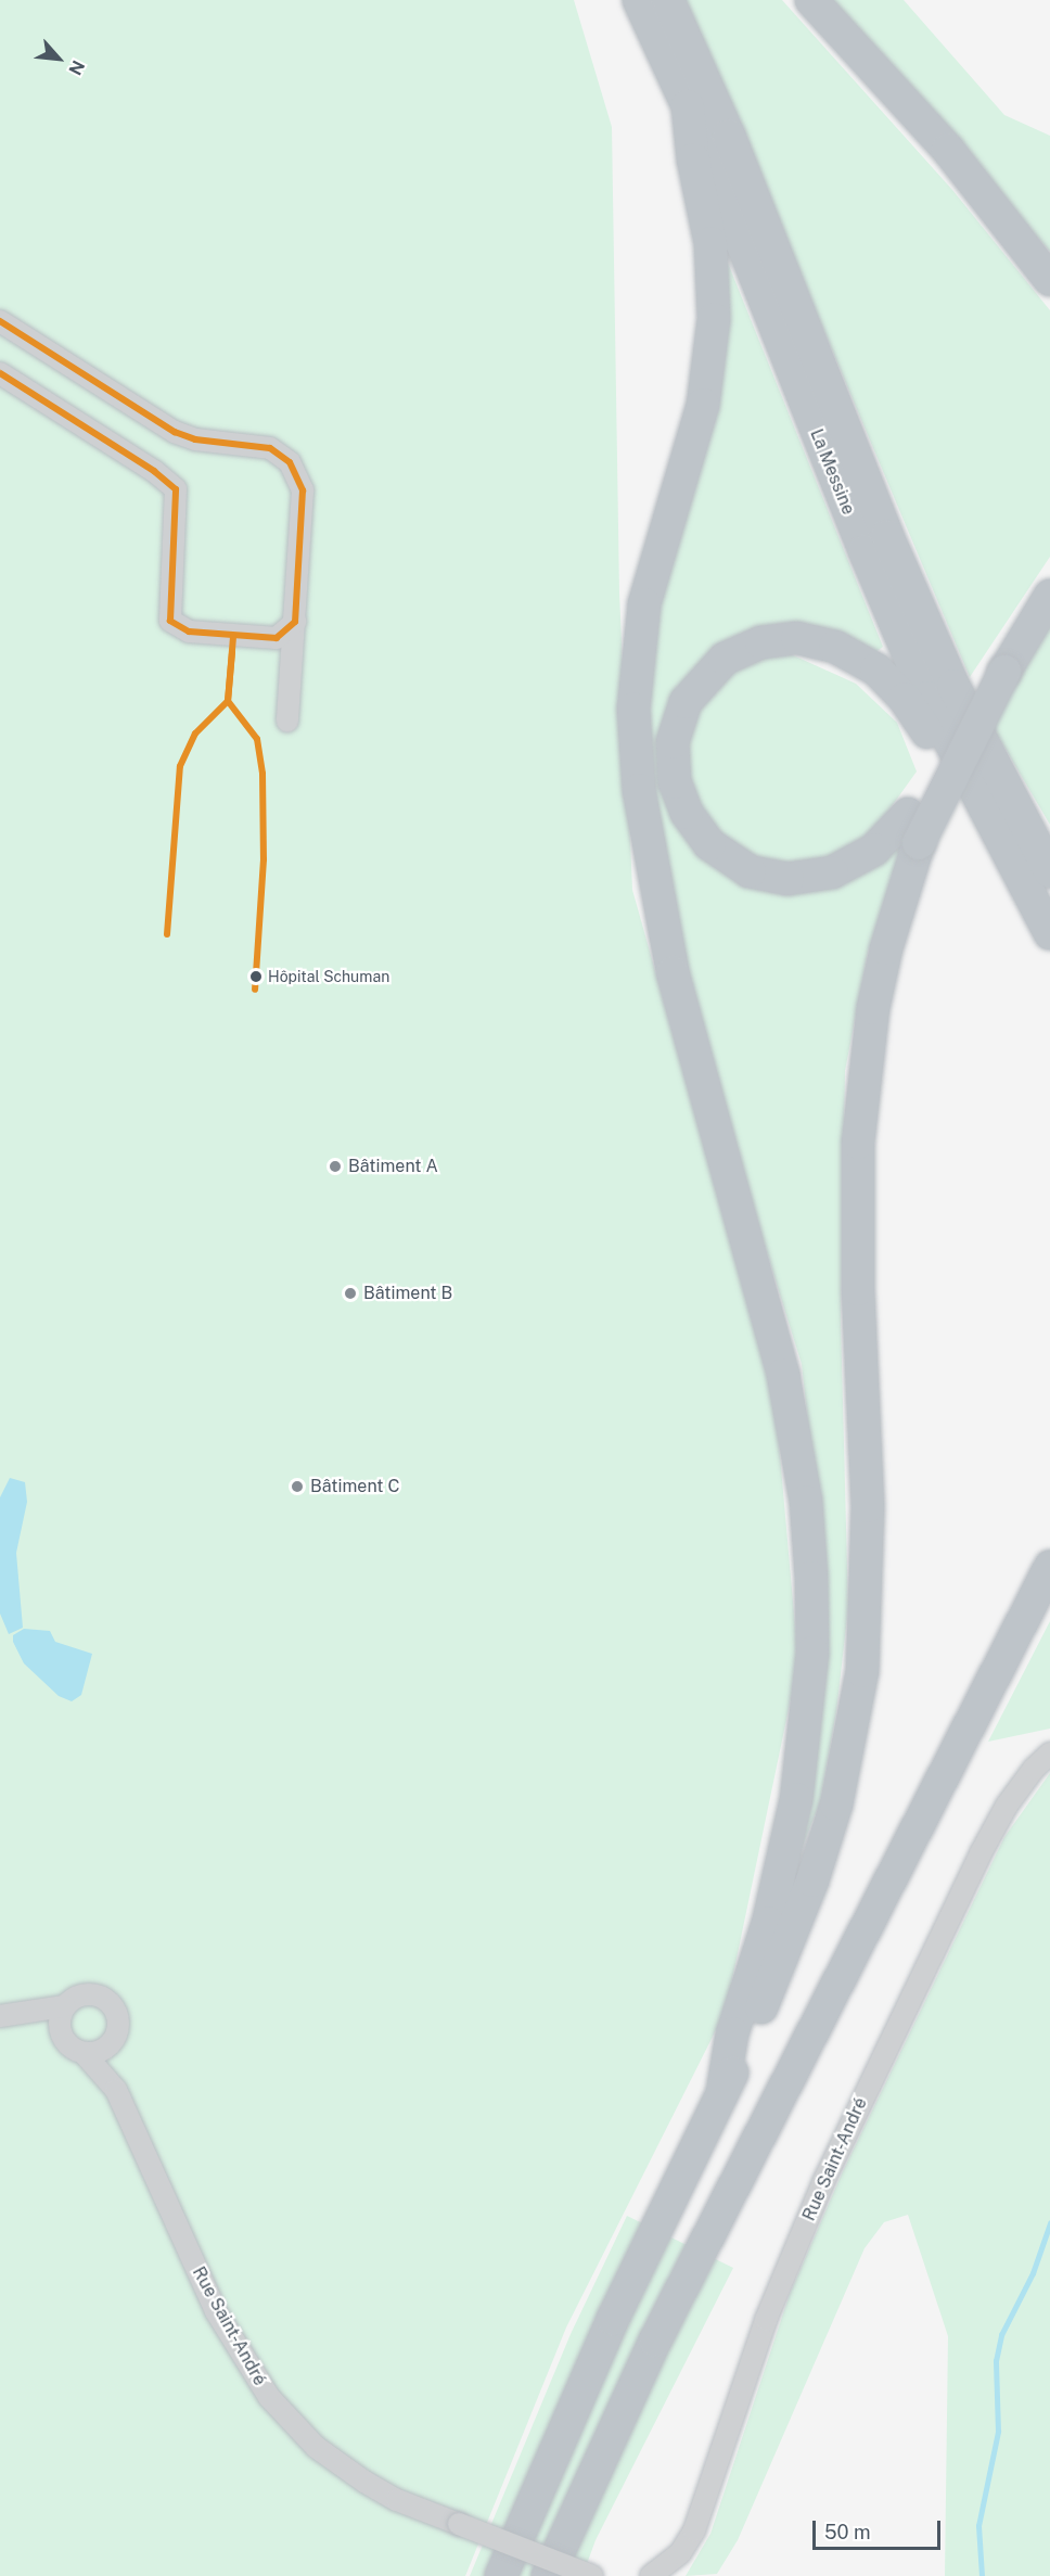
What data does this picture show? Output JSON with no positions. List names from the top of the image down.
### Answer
{
  "streets": {
    "highway": ["La Messine"],
    "street": ["Rue Saint-André"]
  },
  "places": [
    "Hôpital Schuman",
    "Bâtiment A",
    "Bâtiment B",
    "Bâtiment C"
  ],
  "lines": ["transit line A"],
  "scale_bar": "50 m",
  "north": "bottom right"
}
